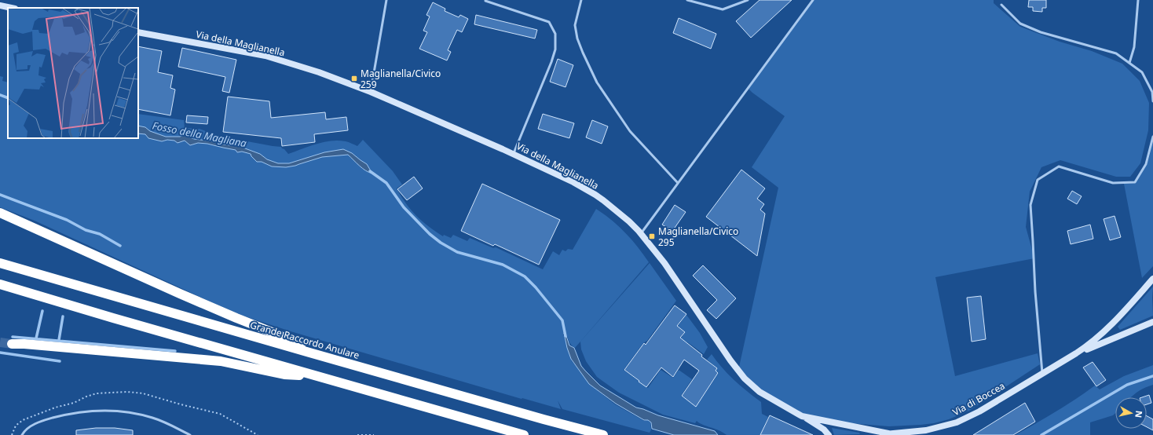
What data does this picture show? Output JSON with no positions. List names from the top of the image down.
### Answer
{
  "streets": {
    "highway": ["Grande Raccordo Anulare"],
    "main road": ["Via della Maglianella", "Via di Boccea"]
  },
  "crossings": [
    ["Via della Maglianella", "Via di Boccea"]
  ],
  "water": ["Fosso della Magliana"],
  "places": {
    "transit": ["Maglianella/Civico 259", "Maglianella/Civico 295"]
  },
  "north": "right"
}
